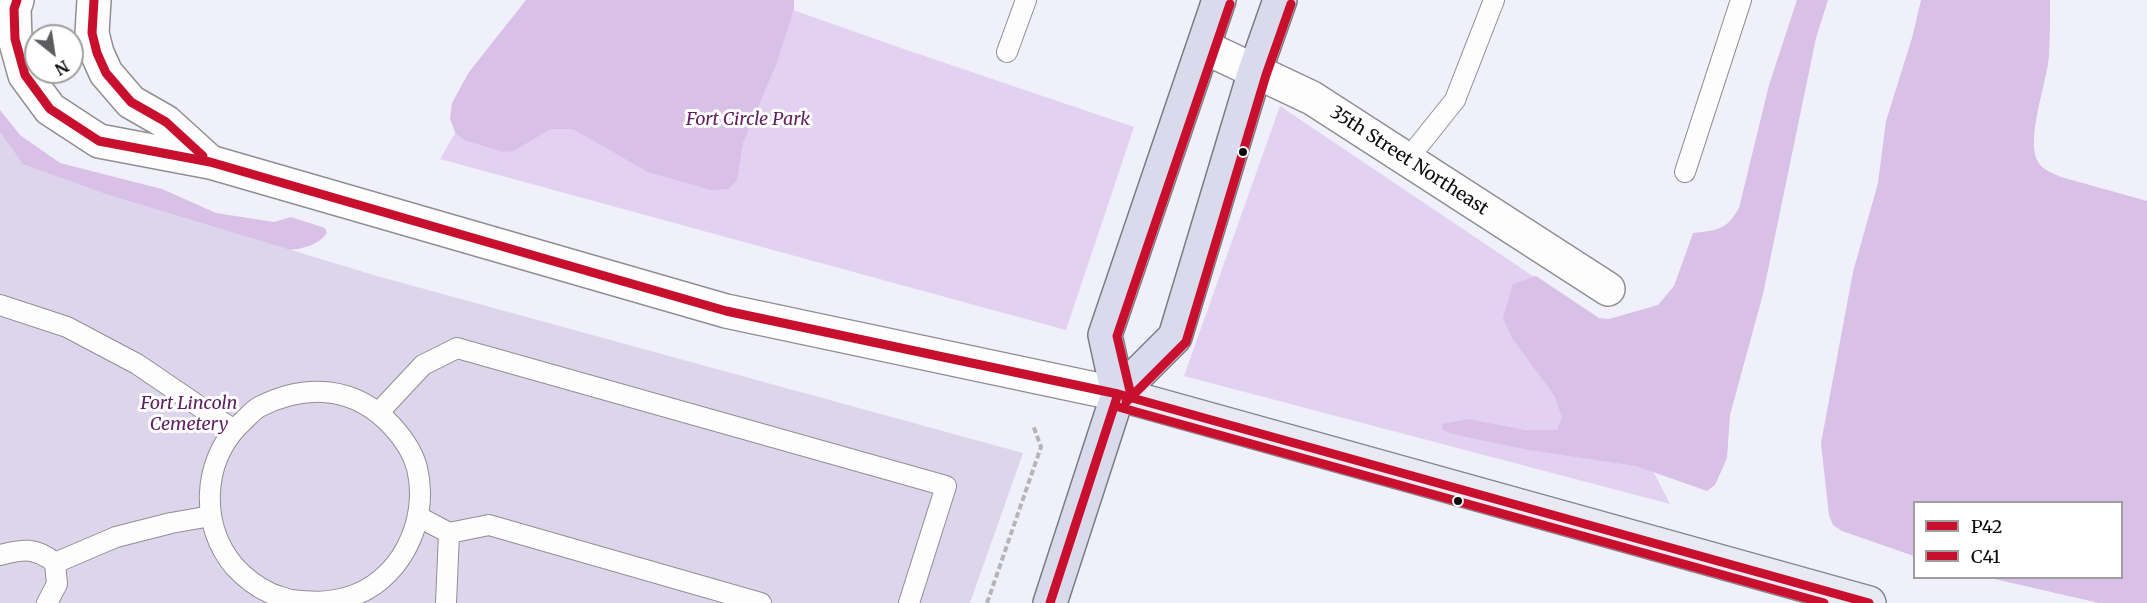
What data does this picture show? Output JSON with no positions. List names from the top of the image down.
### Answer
{
  "streets": {
    "street": ["35th Street Northeast"]
  },
  "parks": ["Fort Circle Park", "Fort Lincoln Cemetery"],
  "lines": ["transit line P42", "transit line C41"],
  "legend": ["P42", "C41"],
  "north": "bottom right"
}
